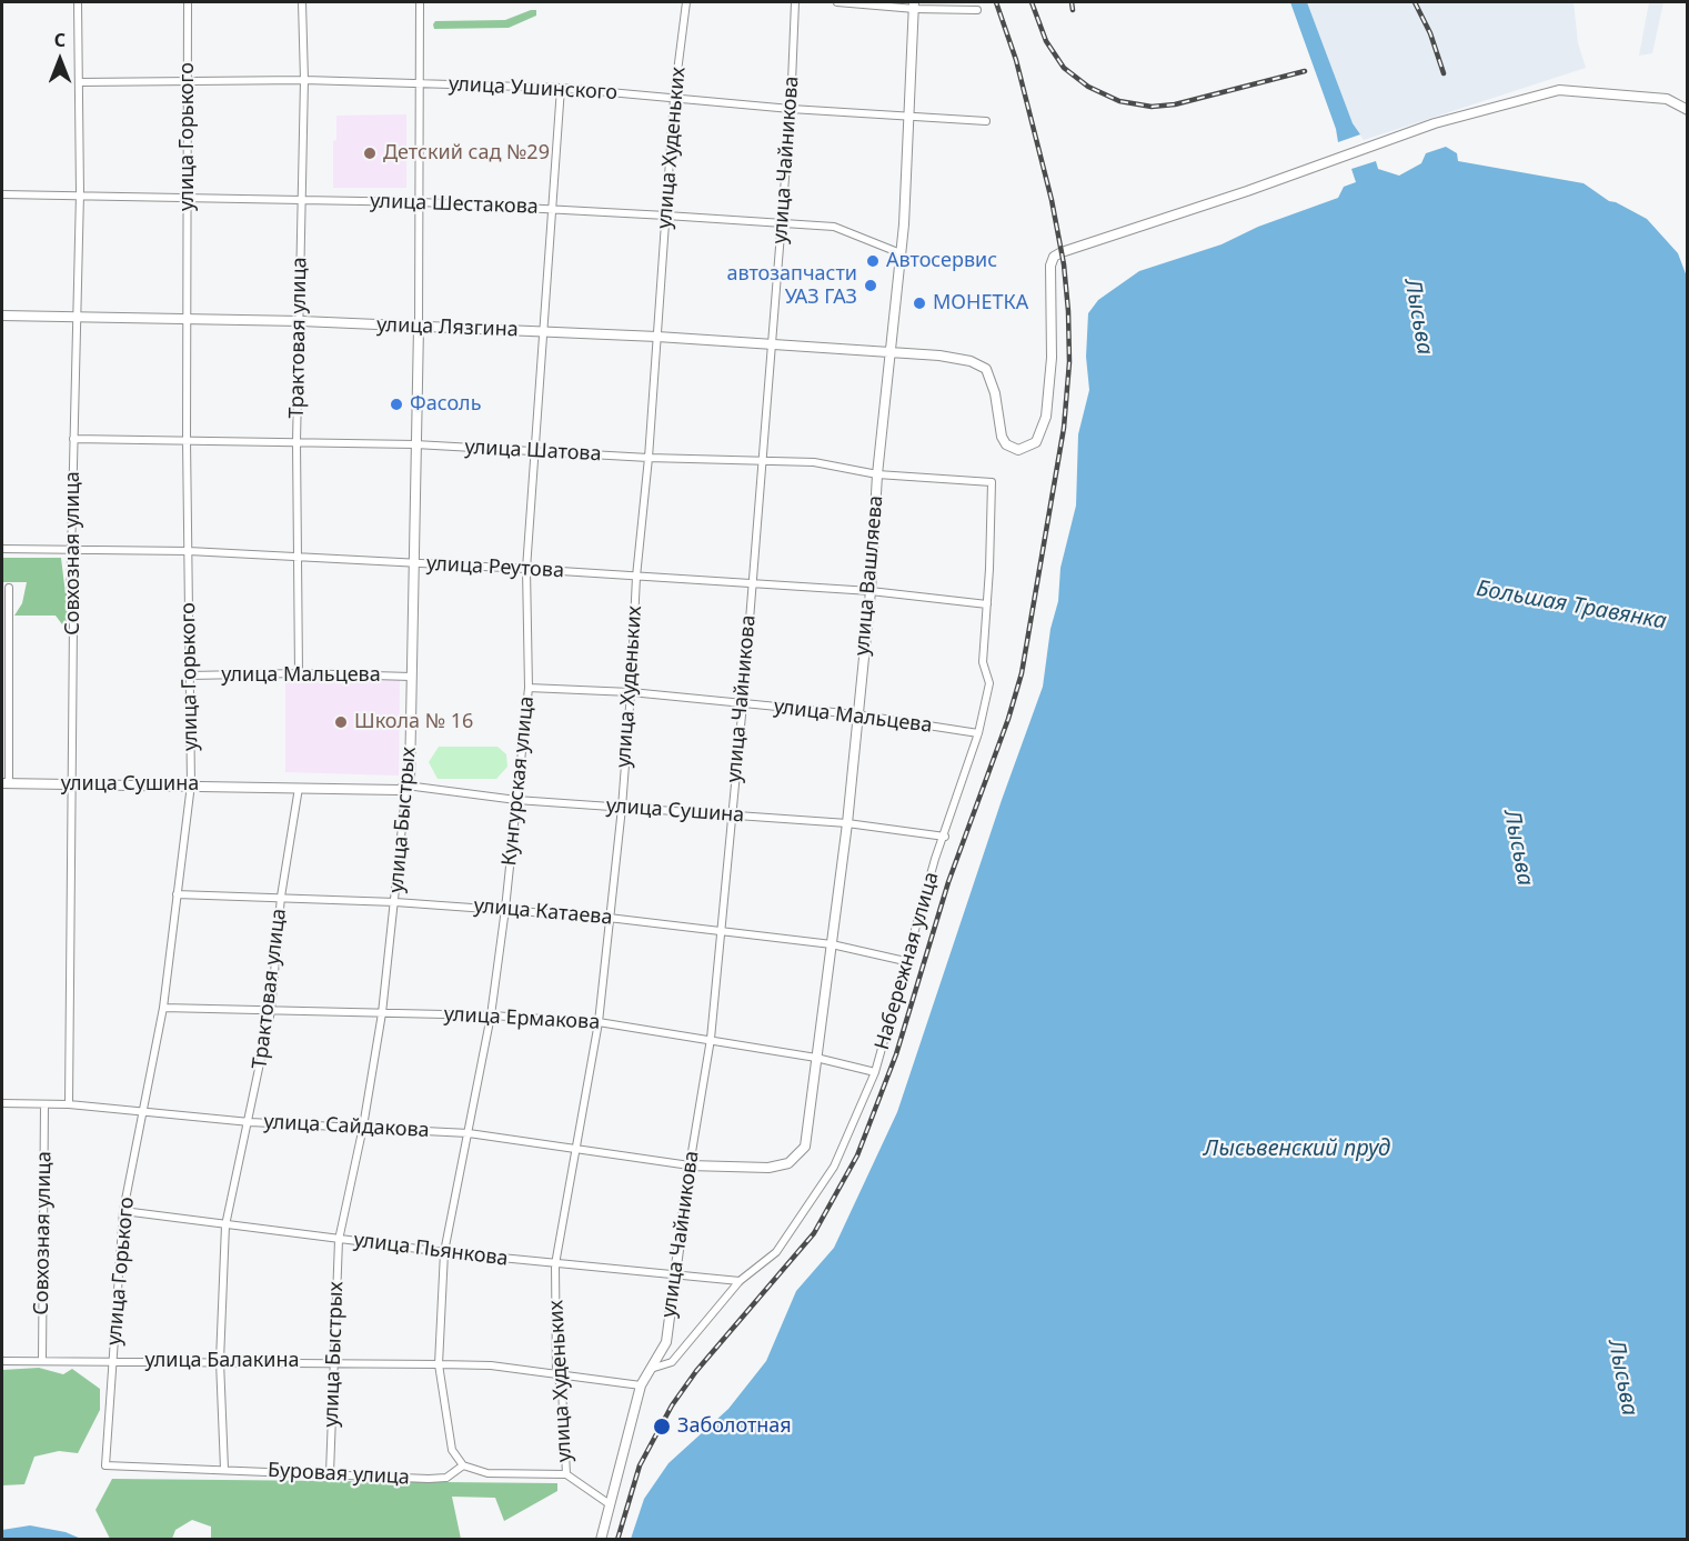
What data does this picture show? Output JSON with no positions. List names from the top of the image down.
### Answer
{
  "streets": {
    "street": [
      "улица Ушинского",
      "улица Горького",
      "улица Худеньких",
      "улица Чайникова",
      "улица Шестакова",
      "улица Лязгина",
      "Трактовая улица",
      "улица Шатова",
      "Совхозная улица",
      "улица Реутова",
      "улица Вашляева",
      "улица Мальцева",
      "Кунгурская улица",
      "улица Сушина",
      "улица Быстрых",
      "улица Катаева",
      "Набережная улица",
      "улица Ермакова",
      "улица Сайдакова",
      "улица Пьянкова",
      "улица Балакина",
      "Буровая улица"
    ]
  },
  "crossings": [
    ["улица Ушинского", "улица Горького"],
    ["улица Ушинского", "улица Худеньких"],
    ["улица Ушинского", "улица Чайникова"],
    ["улица Ушинского", "Трактовая улица"],
    ["улица Ушинского", "Совхозная улица"],
    ["улица Ушинского", "улица Вашляева"],
    ["улица Ушинского", "Кунгурская улица"],
    ["улица Ушинского", "улица Быстрых"],
    ["улица Горького", "улица Шестакова"],
    ["улица Горького", "улица Лязгина"],
    ["улица Горького", "улица Шатова"],
    ["улица Горького", "улица Реутова"],
    ["улица Горького", "улица Мальцева"],
    ["улица Горького", "улица Сушина"],
    ["улица Горького", "улица Катаева"],
    ["улица Горького", "улица Ермакова"],
    ["улица Горького", "улица Сайдакова"],
    ["улица Горького", "улица Пьянкова"],
    ["улица Горького", "улица Балакина"],
    ["улица Горького", "Буровая улица"],
    ["улица Худеньких", "улица Шестакова"],
    ["улица Худеньких", "улица Лязгина"],
    ["улица Худеньких", "улица Шатова"],
    ["улица Худеньких", "улица Реутова"],
    ["улица Худеньких", "улица Мальцева"],
    ["улица Худеньких", "улица Сушина"],
    ["улица Худеньких", "улица Катаева"],
    ["улица Худеньких", "улица Ермакова"],
    ["улица Худеньких", "улица Сайдакова"],
    ["улица Худеньких", "улица Пьянкова"],
    ["улица Худеньких", "улица Балакина"],
    ["улица Чайникова", "улица Шестакова"],
    ["улица Чайникова", "улица Лязгина"],
    ["улица Чайникова", "улица Шатова"],
    ["улица Чайникова", "улица Реутова"],
    ["улица Чайникова", "улица Вашляева"],
    ["улица Чайникова", "улица Мальцева"],
    ["улица Чайникова", "улица Сушина"],
    ["улица Чайникова", "улица Катаева"],
    ["улица Чайникова", "Набережная улица"],
    ["улица Чайникова", "улица Ермакова"],
    ["улица Чайникова", "улица Сайдакова"],
    ["улица Чайникова", "улица Пьянкова"],
    ["улица Чайникова", "улица Балакина"],
    ["улица Шестакова", "Трактовая улица"],
    ["улица Шестакова", "Совхозная улица"],
    ["улица Шестакова", "улица Вашляева"],
    ["улица Шестакова", "Кунгурская улица"],
    ["улица Шестакова", "улица Быстрых"],
    ["улица Лязгина", "Трактовая улица"],
    ["улица Лязгина", "Совхозная улица"],
    ["улица Лязгина", "улица Вашляева"],
    ["улица Лязгина", "Кунгурская улица"],
    ["улица Лязгина", "улица Быстрых"],
    ["Трактовая улица", "улица Шатова"],
    ["Трактовая улица", "улица Реутова"],
    ["Трактовая улица", "улица Мальцева"],
    ["Трактовая улица", "улица Сушина"],
    ["Трактовая улица", "улица Катаева"],
    ["Трактовая улица", "улица Ермакова"],
    ["Трактовая улица", "улица Сайдакова"],
    ["Трактовая улица", "улица Пьянкова"],
    ["Трактовая улица", "улица Балакина"],
    ["Трактовая улица", "Буровая улица"],
    ["улица Шатова", "Совхозная улица"],
    ["улица Шатова", "улица Вашляева"],
    ["улица Шатова", "Кунгурская улица"],
    ["улица Шатова", "улица Быстрых"],
    ["улица Шатова", "Набережная улица"],
    ["Совхозная улица", "улица Реутова"],
    ["Совхозная улица", "улица Сушина"],
    ["Совхозная улица", "улица Сайдакова"],
    ["Совхозная улица", "улица Балакина"],
    ["улица Реутова", "улица Вашляева"],
    ["улица Реутова", "Кунгурская улица"],
    ["улица Реутова", "улица Быстрых"],
    ["улица Реутова", "Набережная улица"],
    ["улица Вашляева", "улица Мальцева"],
    ["улица Вашляева", "улица Сушина"],
    ["улица Вашляева", "улица Катаева"],
    ["улица Вашляева", "улица Ермакова"],
    ["улица Вашляева", "улица Сайдакова"],
    ["улица Мальцева", "Кунгурская улица"],
    ["улица Мальцева", "улица Быстрых"],
    ["улица Мальцева", "Набережная улица"],
    ["Кунгурская улица", "улица Сушина"],
    ["Кунгурская улица", "улица Катаева"],
    ["Кунгурская улица", "улица Ермакова"],
    ["Кунгурская улица", "улица Сайдакова"],
    ["Кунгурская улица", "улица Пьянкова"],
    ["Кунгурская улица", "улица Балакина"],
    ["Кунгурская улица", "Буровая улица"],
    ["улица Сушина", "улица Быстрых"],
    ["улица Сушина", "Набережная улица"],
    ["улица Быстрых", "улица Катаева"],
    ["улица Быстрых", "улица Ермакова"],
    ["улица Быстрых", "улица Сайдакова"],
    ["улица Быстрых", "улица Пьянкова"],
    ["улица Быстрых", "улица Балакина"],
    ["улица Быстрых", "Буровая улица"],
    ["улица Катаева", "Набережная улица"],
    ["Набережная улица", "улица Ермакова"],
    ["Набережная улица", "улица Пьянкова"]
  ],
  "water": ["Лысьва", "Большая Травянка", "Лысьвенский пруд"],
  "places": [
    "Детский сад №29",
    "Автосервис",
    "автозапчасти УАЗ ГАЗ",
    "МОНЕТКА",
    "Фасоль",
    "Школа № 16",
    "Заболотная"
  ],
  "north": "top"
}
